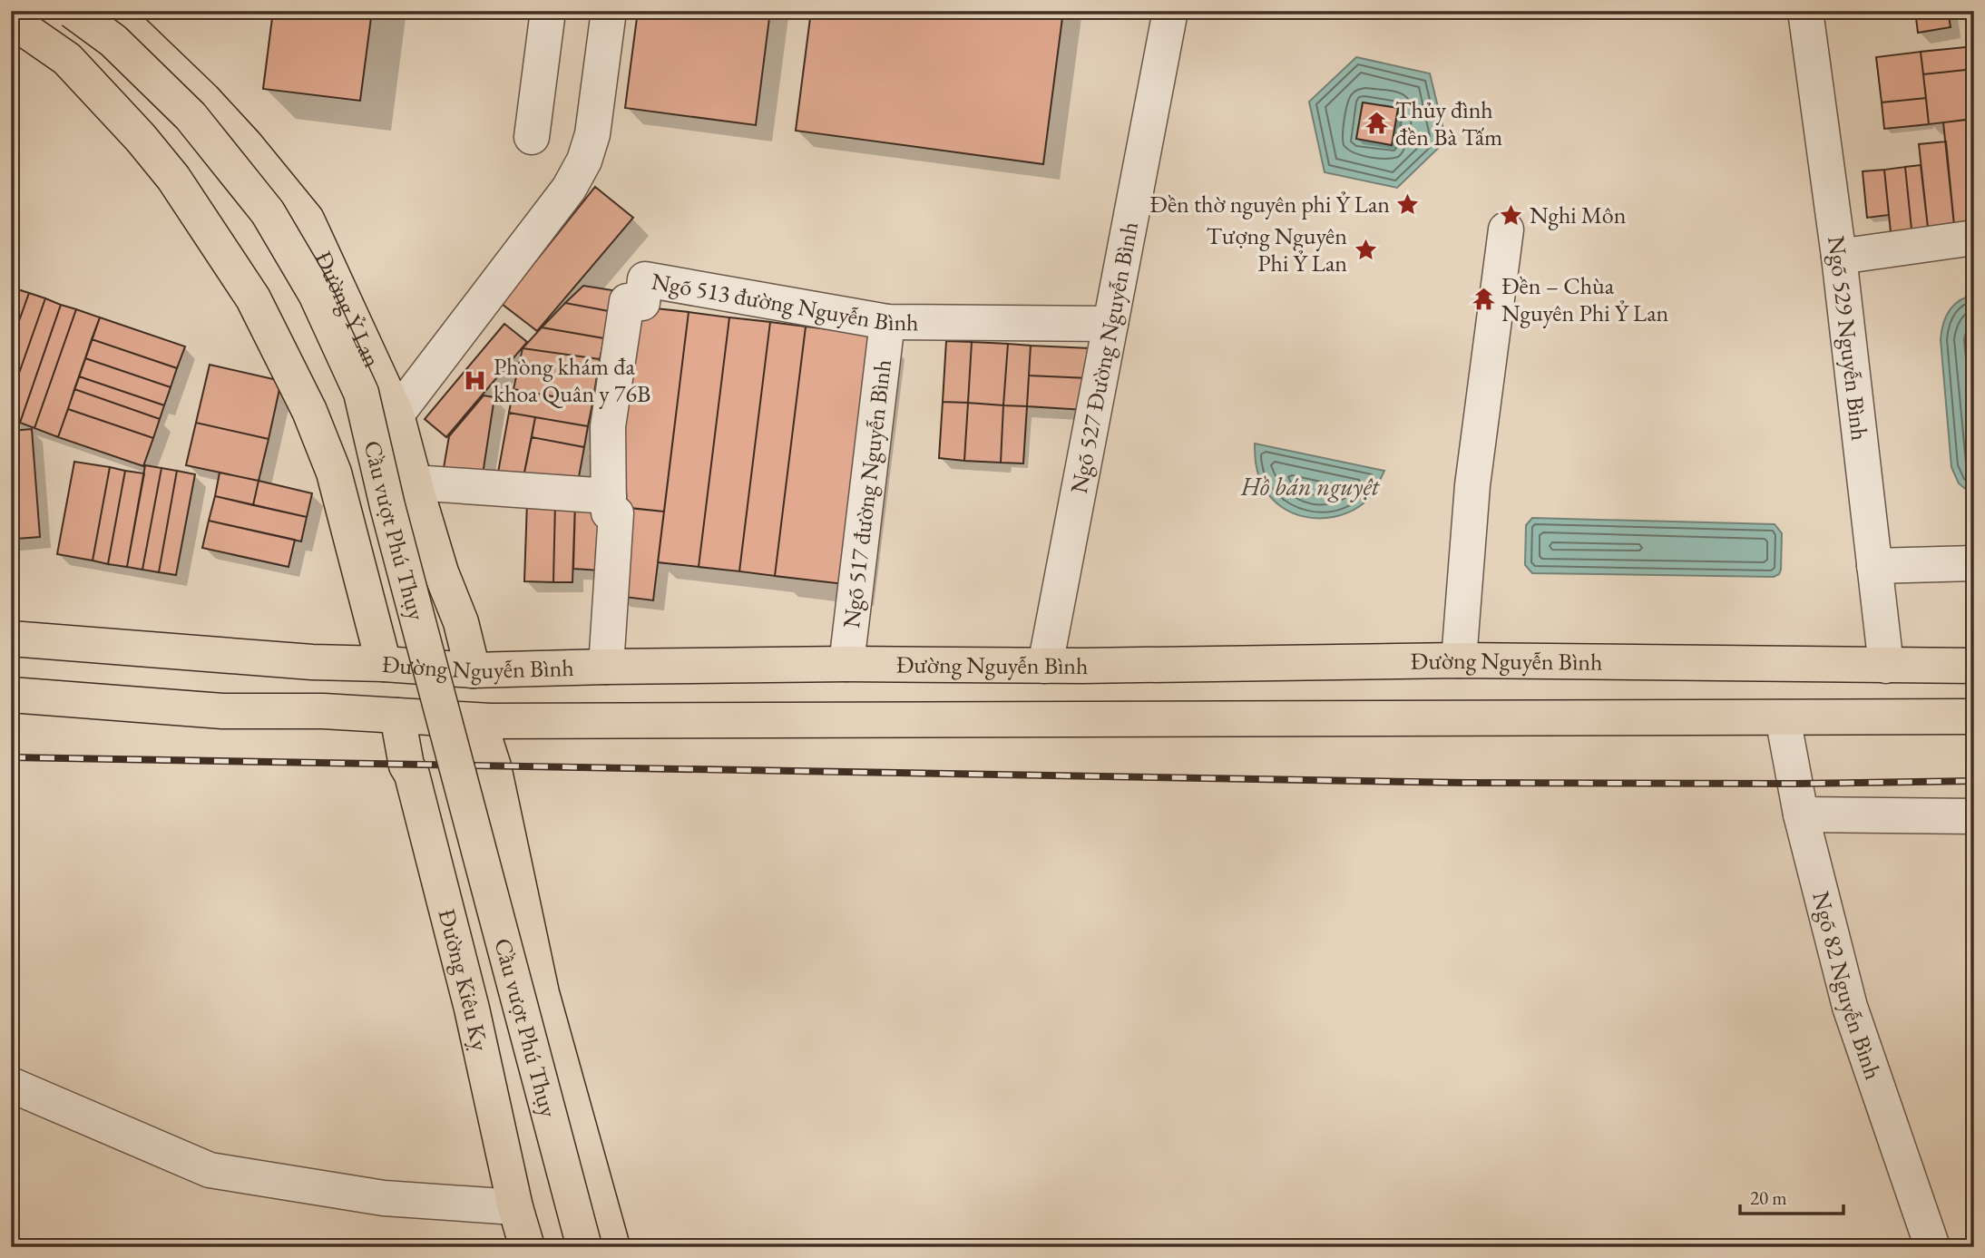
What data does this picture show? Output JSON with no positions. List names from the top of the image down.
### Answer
{
  "streets": {
    "main road": [
      "Đường Ỷ Lan",
      "Cầu vượt Phú Thụy",
      "Đường Nguyễn Bình",
      "Đường Kiêu Kỵ"
    ],
    "street": [
      "Ngõ 513 đường Nguyễn Bình",
      "Ngõ 529 Nguyễn Bình",
      "Ngõ 527 Đường Nguyễn Bình",
      "Ngõ 517 đường Nguyễn Bình",
      "Ngõ 82 Nguyễn Bình"
    ]
  },
  "crossings": [
    ["Ngõ 513 đường Nguyễn Bình", "Ngõ 527 Đường Nguyễn Bình"],
    ["Ngõ 513 đường Nguyễn Bình", "Ngõ 517 đường Nguyễn Bình"],
    ["Ngõ 513 đường Nguyễn Bình", "Đường Nguyễn Bình"],
    ["Đường Ỷ Lan", "Đường Nguyễn Bình"],
    ["Ngõ 529 Nguyễn Bình", "Đường Nguyễn Bình"],
    ["Ngõ 527 Đường Nguyễn Bình", "Đường Nguyễn Bình"],
    ["Ngõ 517 đường Nguyễn Bình", "Đường Nguyễn Bình"]
  ],
  "water": ["Hồ bán nguyệt"],
  "places": {
    "temple": ["Thủy đình đền Bà Tấm", "Đền – Chùa Nguyên Phi Ỷ Lan"],
    "place": ["Đền thờ nguyên phi Ỷ Lan", "Nghi Môn", "Tượng Nguyên Phi Ỷ Lan"],
    "hospital": ["Phòng khám đa khoa Quân y 76B"]
  },
  "scale_bar": "20 m"
}
